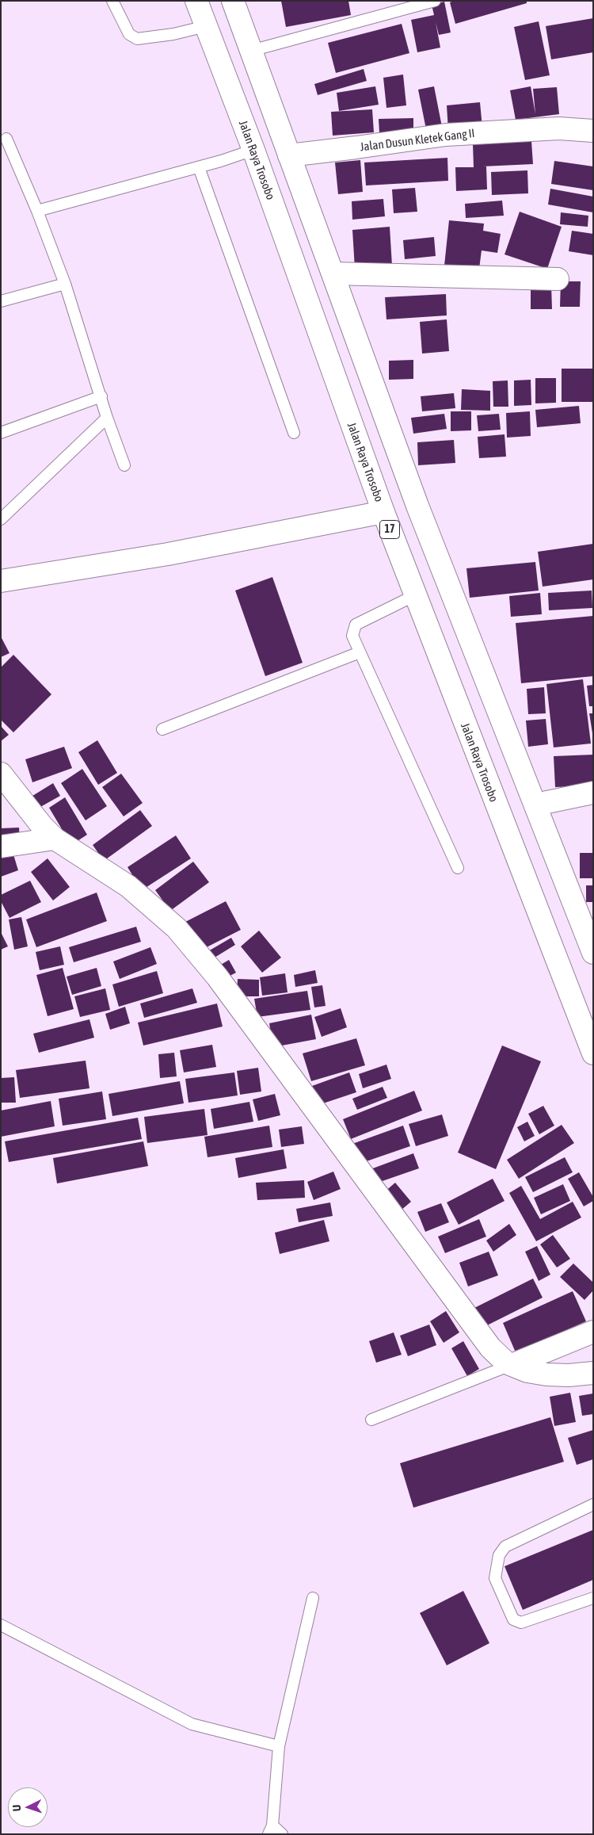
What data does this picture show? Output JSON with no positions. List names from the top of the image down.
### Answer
{
  "streets": {
    "main road": ["Jalan Dusun Kletek Gang II", "Jalan Raya Trosobo", "17"]
  },
  "north": "left"
}
